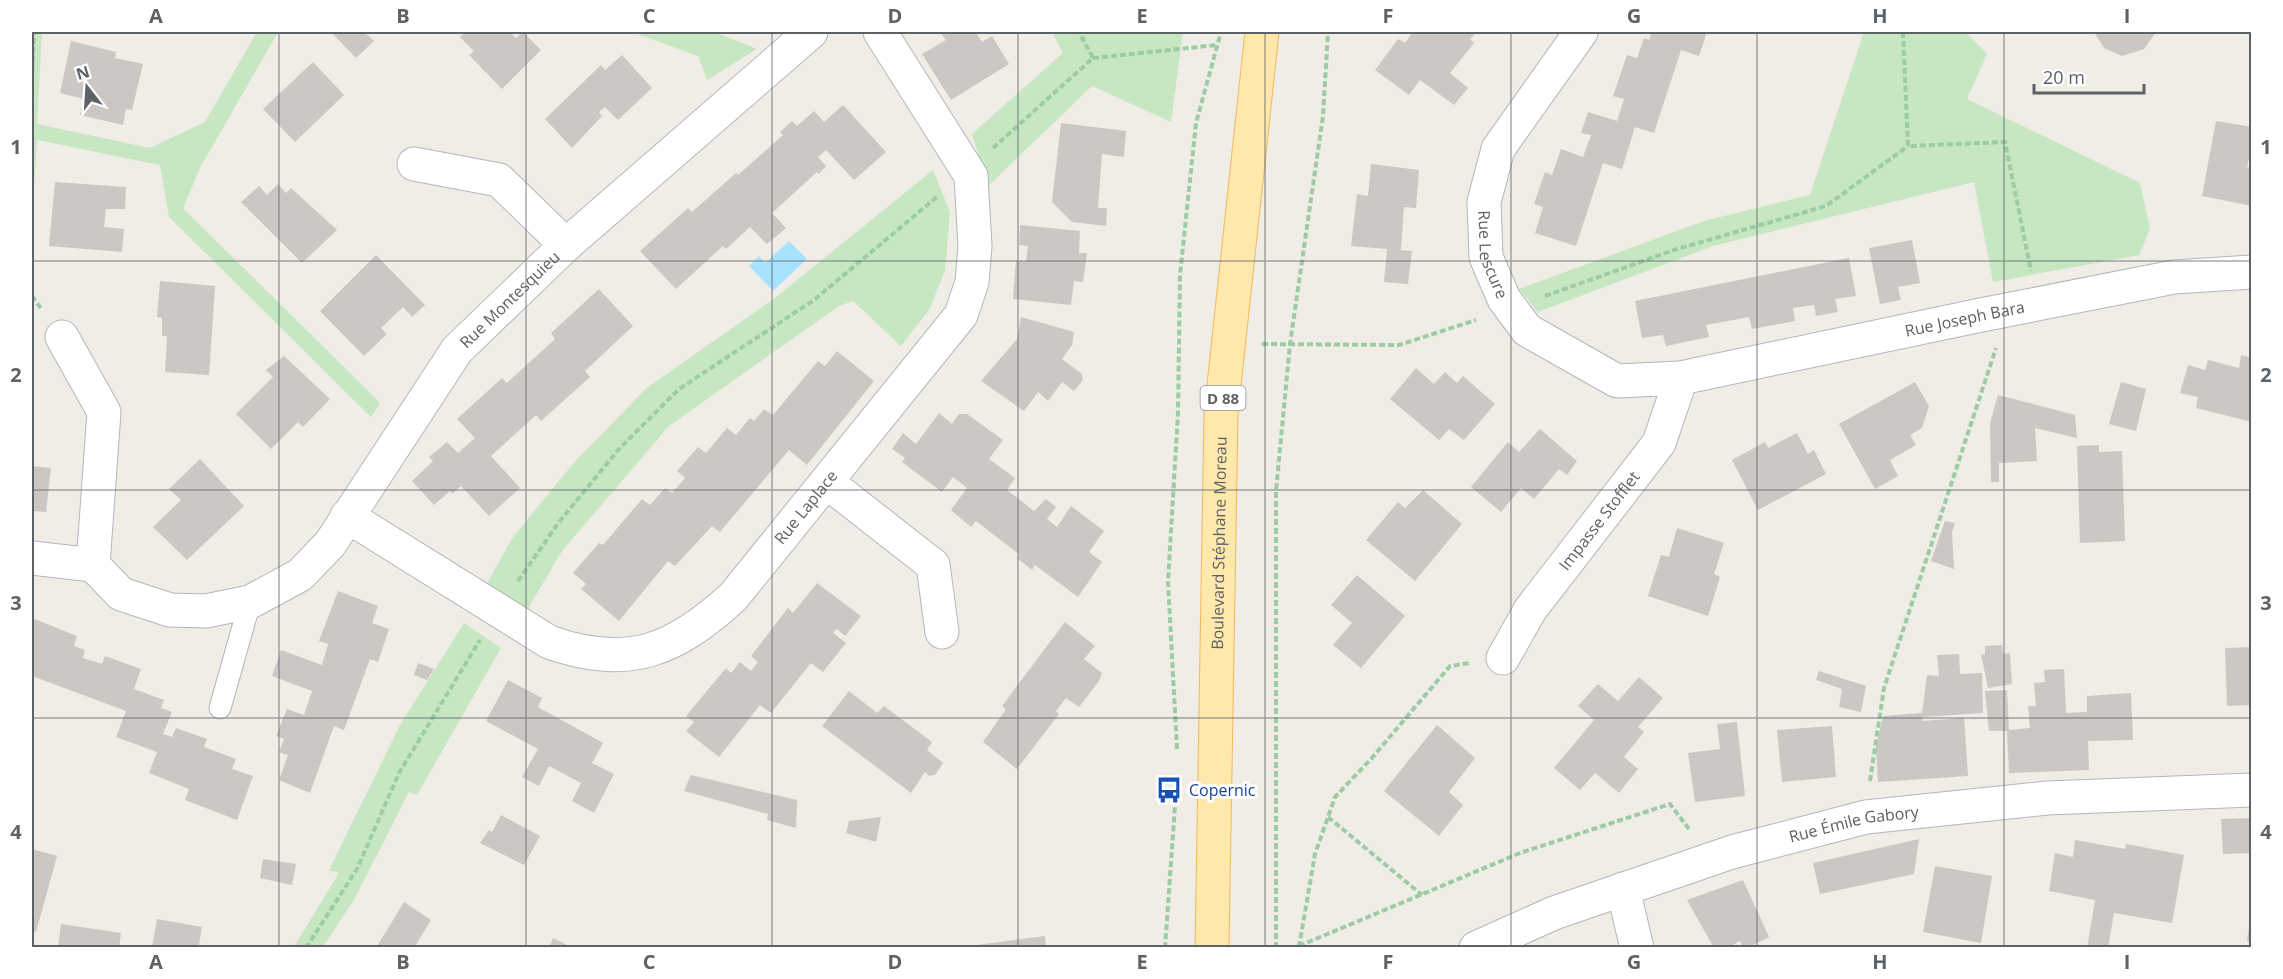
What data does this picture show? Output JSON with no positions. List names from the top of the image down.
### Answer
{
  "streets": {
    "main road": ["D 88", "Boulevard Stéphane Moreau"],
    "street": [
      "Rue Lescure",
      "Rue Montesquieu",
      "Rue Joseph Bara",
      "Rue Laplace",
      "Impasse Stofflet",
      "Rue Émile Gabory"
    ]
  },
  "crossings": [
    ["Rue Lescure", "Rue Joseph Bara"],
    ["Rue Lescure", "Impasse Stofflet"],
    ["Rue Montesquieu", "Rue Laplace"],
    ["Rue Joseph Bara", "Impasse Stofflet"]
  ],
  "places": {
    "bus stop": ["Copernic"]
  },
  "scale_bar": "20 m",
  "north": "top",
  "grid": {
    "columns": [
      "A",
      "B",
      "C",
      "D",
      "E",
      "F",
      "G",
      "H",
      "I"
    ],
    "rows": [
      "1",
      "2",
      "3",
      "4"
    ]
  }
}
